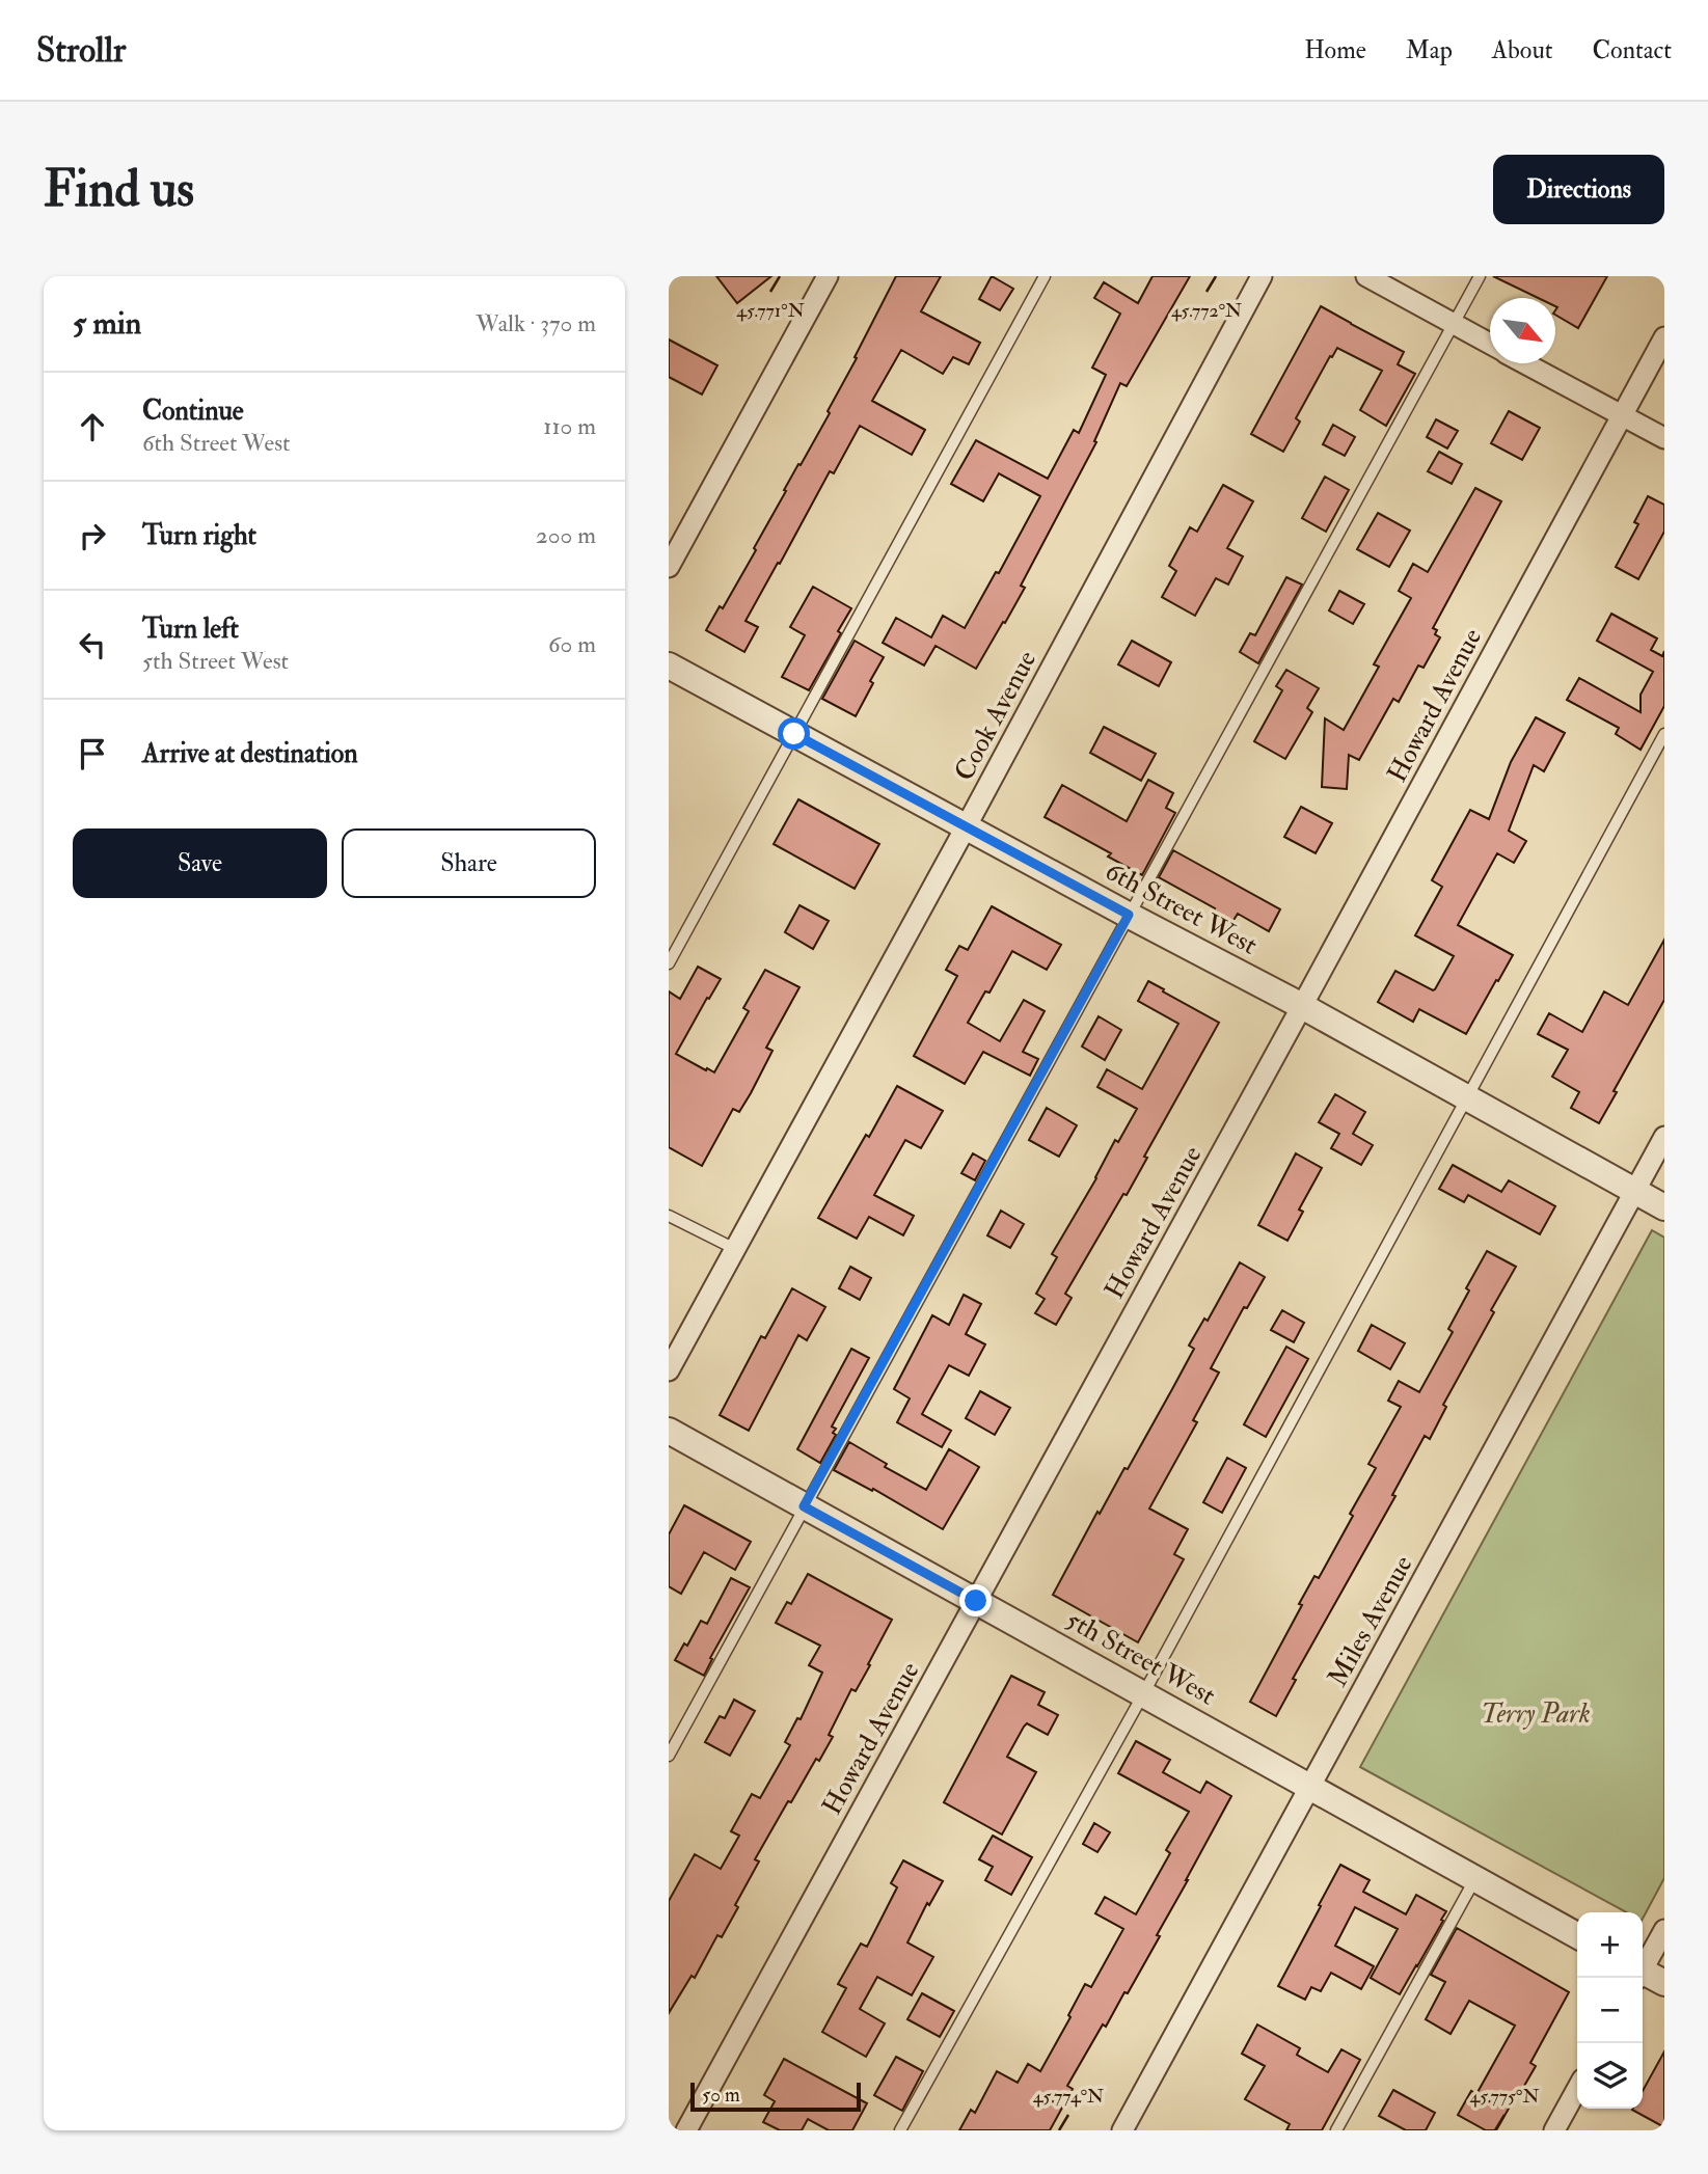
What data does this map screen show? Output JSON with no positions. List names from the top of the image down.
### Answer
{
  "streets": {
    "street": [
      "Howard Avenue",
      "Cook Avenue",
      "6th Street West",
      "Miles Avenue",
      "5th Street West"
    ]
  },
  "crossings": [
    ["Howard Avenue", "6th Street West"],
    ["Howard Avenue", "5th Street West"],
    ["Cook Avenue", "6th Street West"],
    ["6th Street West", "Miles Avenue"],
    ["Miles Avenue", "5th Street West"]
  ],
  "parks": ["Terry Park"],
  "scale_bar": "50 m",
  "north": "bottom right",
  "page": {
    "header": "Strollr",
    "nav": [
      "Home",
      "Map",
      "About",
      "Contact"
    ],
    "buttons": [
      "Directions",
      ["Save", "Share"]
    ],
    "title": "Find us",
    "heading": ["5 min", "Walk · 370 m"],
    "list": [
      ["Continue", "6th Street West", "110 m"],
      ["Turn right", "200 m"],
      ["Turn left", "5th Street West", "60 m"],
      "Arrive at destination"
    ],
    "map_buttons": ["+", "−"],
    "scale": "50 m"
  },
  "coordinates": [
    "45.771°N",
    "45.772°N",
    "45.774°N",
    "45.775°N"
  ]
}
